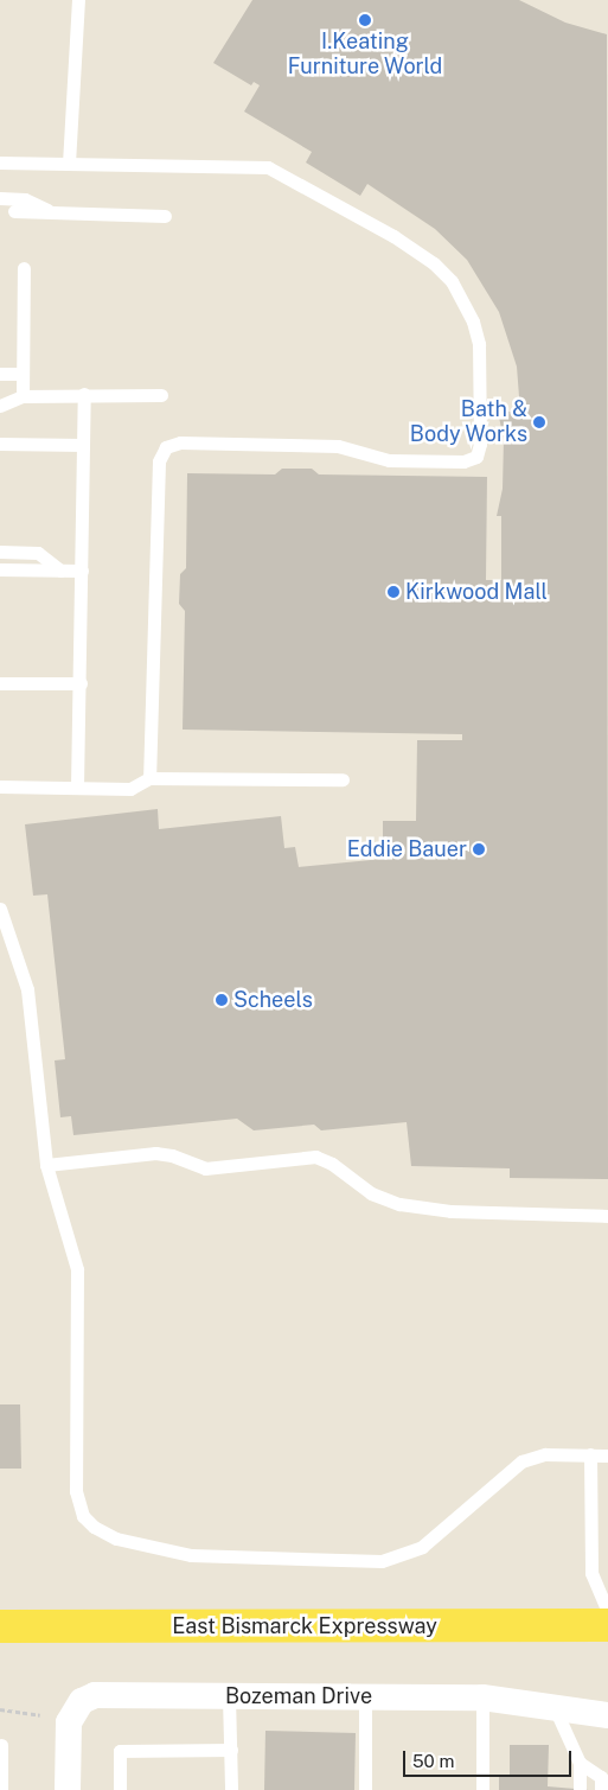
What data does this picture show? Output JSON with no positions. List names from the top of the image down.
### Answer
{
  "streets": {
    "main road": ["East Bismarck Expressway"],
    "street": ["Bozeman Drive"]
  },
  "places": [
    "I.Keating Furniture World",
    "Bath & Body Works",
    "Kirkwood Mall",
    "Eddie Bauer",
    "Scheels"
  ],
  "scale_bar": "50 m"
}
